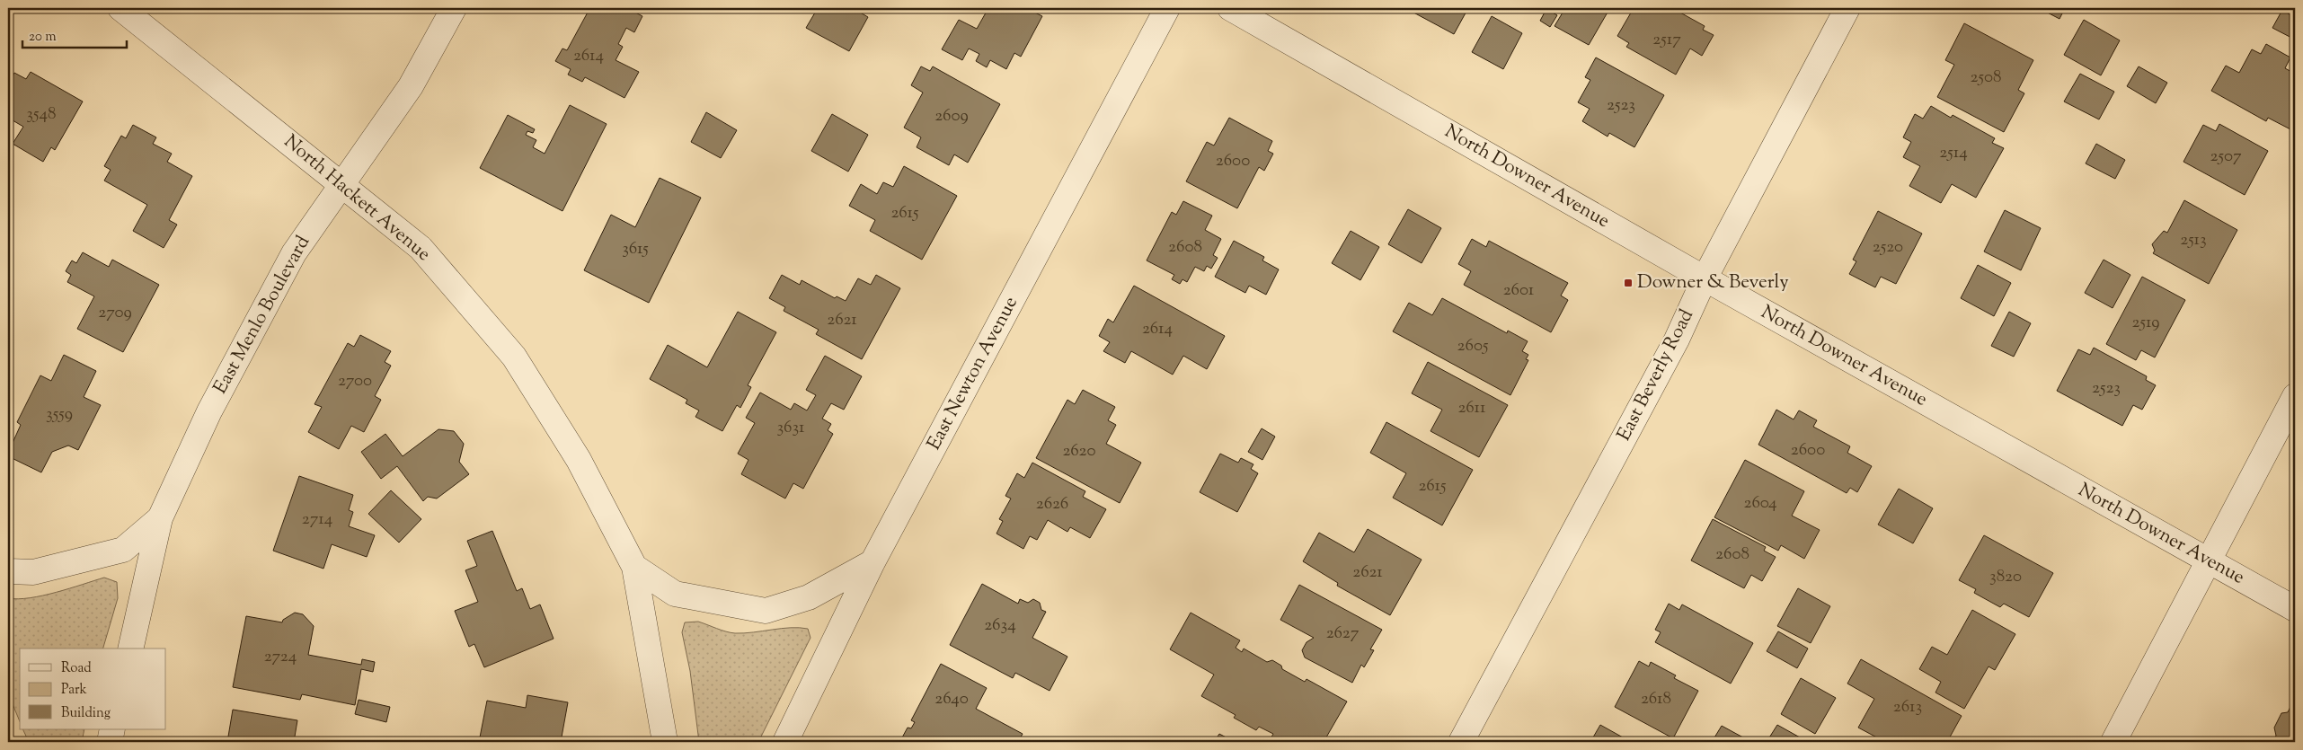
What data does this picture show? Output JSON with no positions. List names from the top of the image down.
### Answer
{
  "streets": {
    "street": [
      "North Downer Avenue",
      "North Hackett Avenue",
      "East Menlo Boulevard",
      "East Newton Avenue",
      "East Beverly Road"
    ]
  },
  "crossings": [
    ["North Downer Avenue", "East Beverly Road"],
    ["North Hackett Avenue", "East Menlo Boulevard"],
    ["North Hackett Avenue", "East Newton Avenue"]
  ],
  "places": {
    "transit": ["Downer & Beverly"]
  },
  "house_numbers": [
    "2517",
    "2614",
    "2508",
    "2523",
    "3548",
    "2609",
    "2514",
    "2507",
    "2600",
    "2615",
    "2513",
    "2608",
    "2520",
    "3615",
    "2601",
    "2709",
    "2621",
    "2519",
    "2614",
    "2605",
    "2700",
    "2523",
    "2611",
    "3559",
    "3631",
    "2600",
    "2620",
    "2615",
    "2604",
    "2626",
    "2714",
    "2608",
    "2621",
    "3820",
    "2634",
    "2627",
    "2724",
    "2640",
    "2618",
    "2613"
  ],
  "legend": ["Road", "Park", "Building"],
  "scale_bar": "20 m"
}
